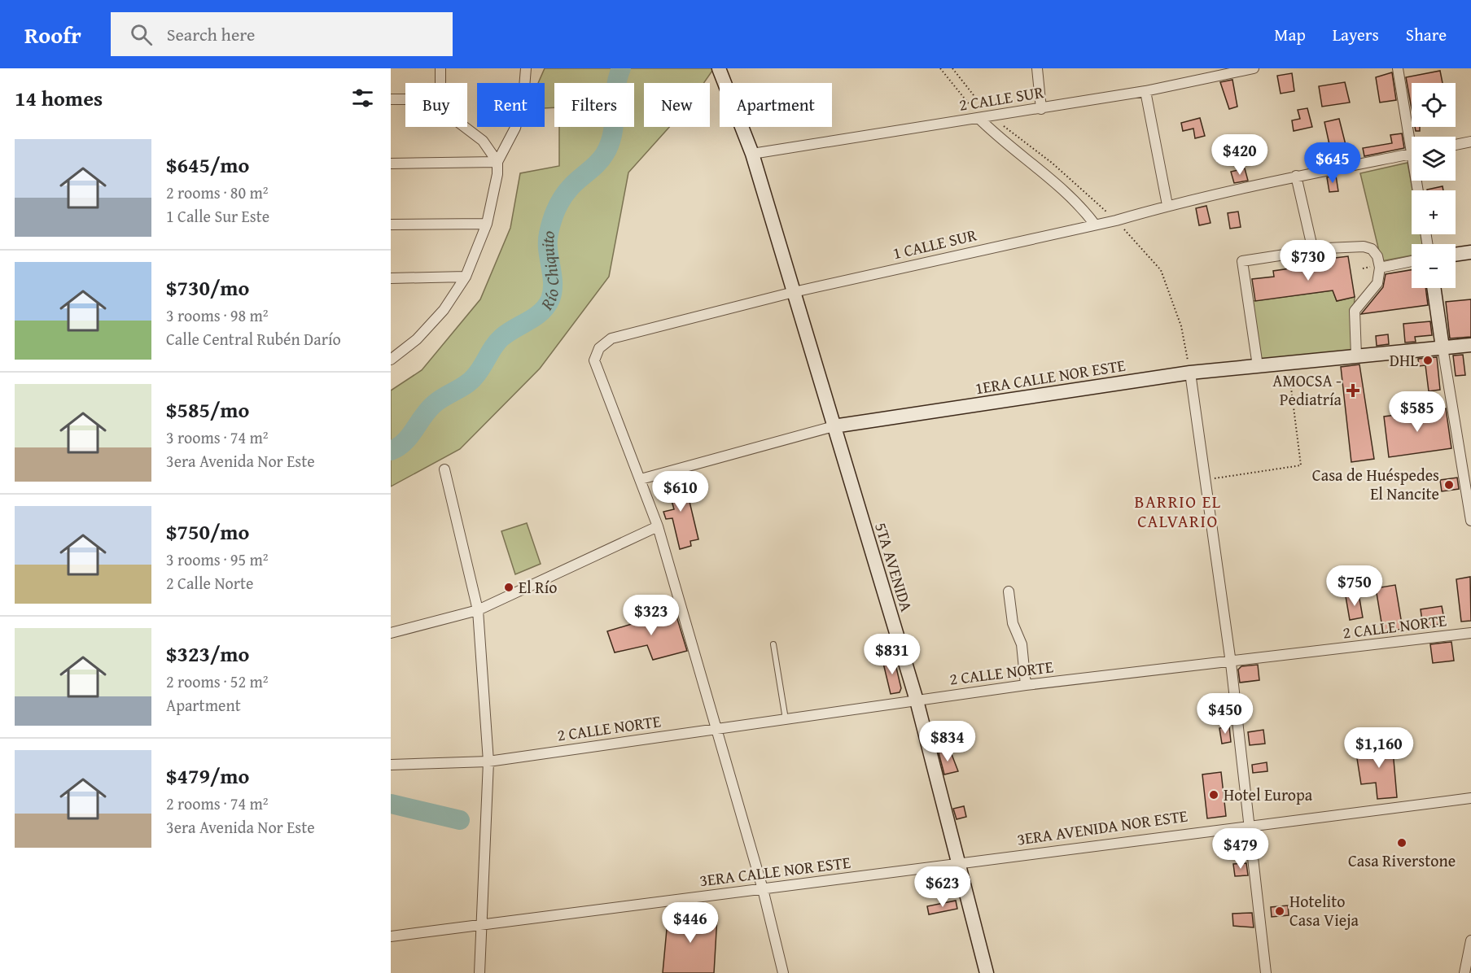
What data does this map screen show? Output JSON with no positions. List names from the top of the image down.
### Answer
{
  "streets": {
    "street": [
      "2 CALLE SUR",
      "1 CALLE SUR",
      "1ERA CALLE NOR ESTE",
      "5TA AVENIDA",
      "2 CALLE NORTE",
      "3ERA AVENIDA NOR ESTE",
      "3ERA CALLE NOR ESTE"
    ]
  },
  "crossings": [
    ["2 CALLE SUR", "5TA AVENIDA"],
    ["1 CALLE SUR", "1ERA CALLE NOR ESTE"],
    ["1 CALLE SUR", "5TA AVENIDA"],
    ["1ERA CALLE NOR ESTE", "5TA AVENIDA"],
    ["5TA AVENIDA", "2 CALLE NORTE"],
    ["5TA AVENIDA", "3ERA AVENIDA NOR ESTE"],
    ["5TA AVENIDA", "3ERA CALLE NOR ESTE"],
    ["3ERA AVENIDA NOR ESTE", "3ERA CALLE NOR ESTE"]
  ],
  "districts": ["BARRIO EL CALVARIO"],
  "water": ["Río Chiquito"],
  "places": {
    "other": [
      "DHL",
      "Casa de Huéspedes El Nancite",
      "El Río",
      "Hotel Europa",
      "Casa Riverstone",
      "Hotelito Casa Vieja"
    ],
    "health": ["AMOCSA - Pediatría"]
  },
  "page": {
    "header": "Roofr",
    "search": "Search here",
    "nav": ["Map", "Layers", "Share"],
    "heading": "14 homes",
    "map_buttons": ["+", "−"],
    "chip": [
      "Buy",
      "Rent",
      "Filters",
      "New",
      "Apartment"
    ],
    "list": [
      {
        "name": "$645/mo",
        "note": "2 rooms · 80 m² · 1 Calle Sur Este"
      },
      {
        "name": "$730/mo",
        "note": "3 rooms · 98 m² · Calle Central Rubén Darío"
      },
      {
        "name": "$585/mo",
        "note": "3 rooms · 74 m² · 3era Avenida Nor Este"
      },
      {
        "name": "$750/mo",
        "note": "3 rooms · 95 m² · 2 Calle Norte"
      },
      {
        "name": "$323/mo",
        "note": "2 rooms · 52 m² · Apartment"
      },
      {
        "name": "$479/mo",
        "note": "2 rooms · 74 m² · 3era Avenida Nor Este"
      }
    ],
    "price": [
      "$420",
      "$645",
      "$730",
      "$585",
      "$610",
      "$750",
      "$323",
      "$831",
      "$450",
      "$834",
      "$1,160",
      "$479",
      "$623",
      "$446"
    ]
  }
}
